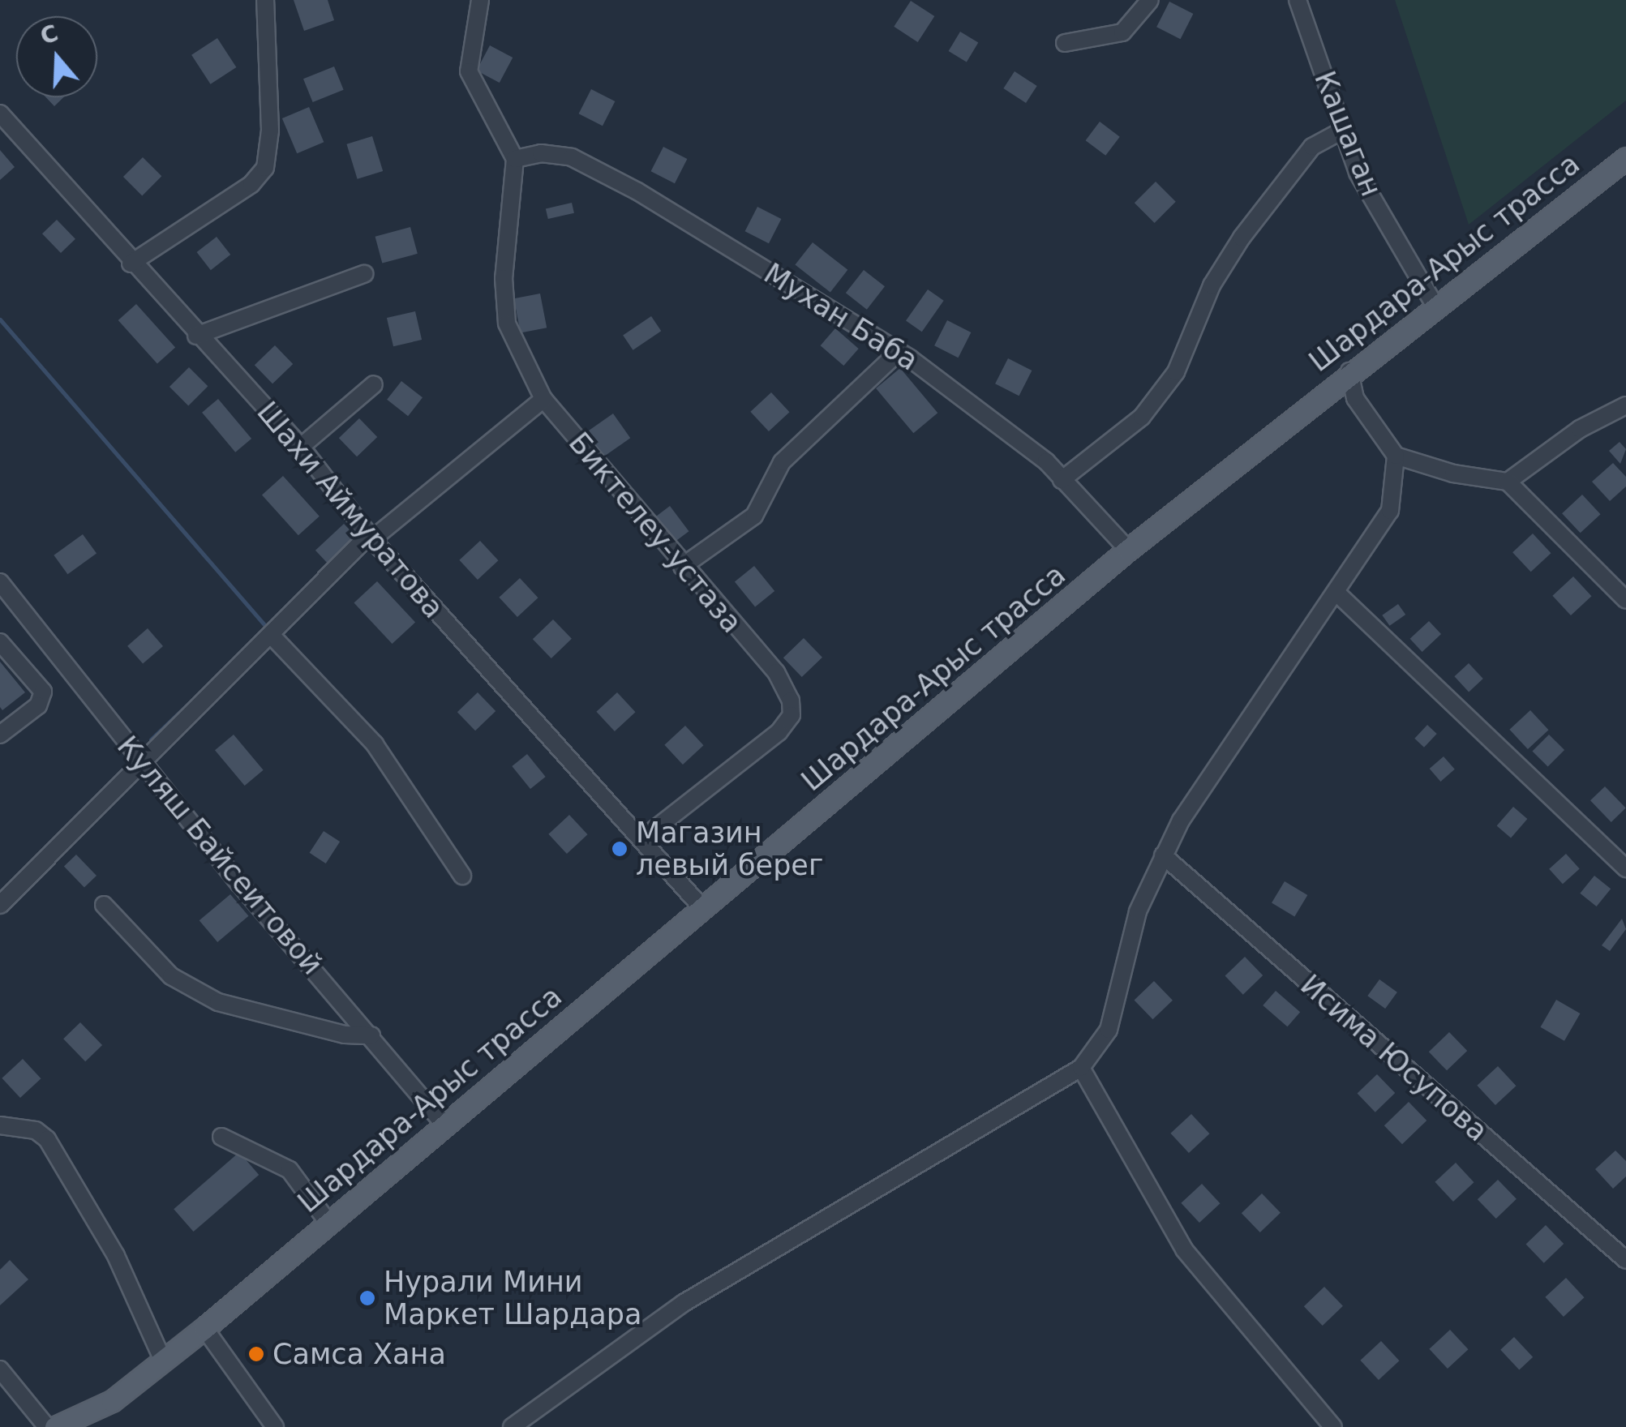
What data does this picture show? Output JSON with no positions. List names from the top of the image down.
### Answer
{
  "streets": {
    "main road": ["Шардара-Арыс трасса"],
    "street": [
      "Кашаган",
      "Мухан Баба",
      "Шахи Аймуратова",
      "Биктелеу-устаза",
      "Куляш Байсеитовой",
      "Исима Юсупова"
    ]
  },
  "crossings": [
    ["Кашаган", "Шардара-Арыс трасса"],
    ["Шардара-Арыс трасса", "Мухан Баба"],
    ["Шардара-Арыс трасса", "Шахи Аймуратова"],
    ["Шардара-Арыс трасса", "Куляш Байсеитовой"],
    ["Мухан Баба", "Биктелеу-устаза"],
    ["Шахи Аймуратова", "Биктелеу-устаза"]
  ],
  "places": ["Магазин левый берег", "Нурали Мини Маркет Шардара", "Самса Хана"],
  "north": "top"
}
